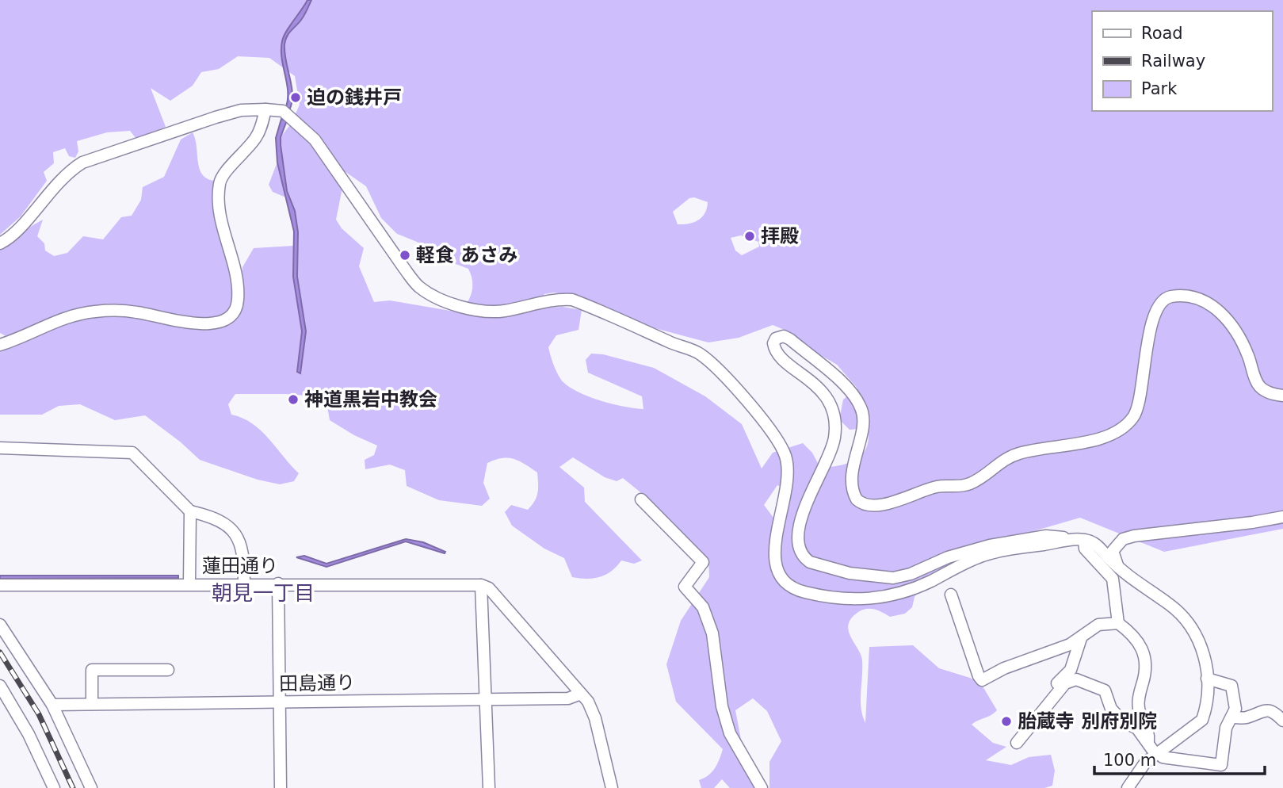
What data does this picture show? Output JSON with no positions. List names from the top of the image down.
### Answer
{
  "streets": {
    "street": ["蓮田通り", "田島通り"]
  },
  "districts": ["朝見一丁目"],
  "places": [
    "迫の銭井戸",
    "拝殿",
    "軽食 あさみ",
    "神道黒岩中教会",
    "胎蔵寺 別府別院"
  ],
  "legend": ["Road", "Railway", "Park"],
  "scale_bar": "100 m"
}
